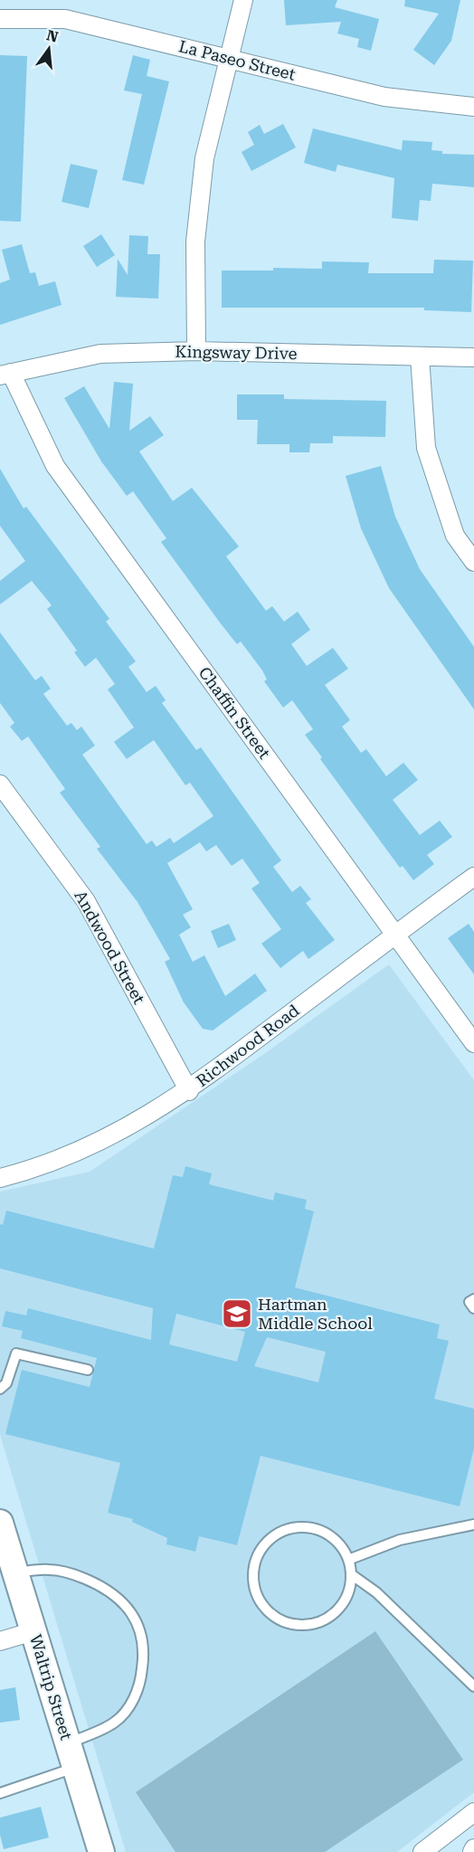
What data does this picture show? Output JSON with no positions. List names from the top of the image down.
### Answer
{
  "streets": {
    "street": [
      "La Paseo Street",
      "Kingsway Drive",
      "Chaffin Street",
      "Andwood Street",
      "Richwood Road",
      "Waltrip Street"
    ]
  },
  "crossings": [
    ["Kingsway Drive", "Chaffin Street"],
    ["Chaffin Street", "Richwood Road"],
    ["Andwood Street", "Richwood Road"]
  ],
  "places": {
    "school or university": ["Hartman Middle School"]
  },
  "north": "top"
}
